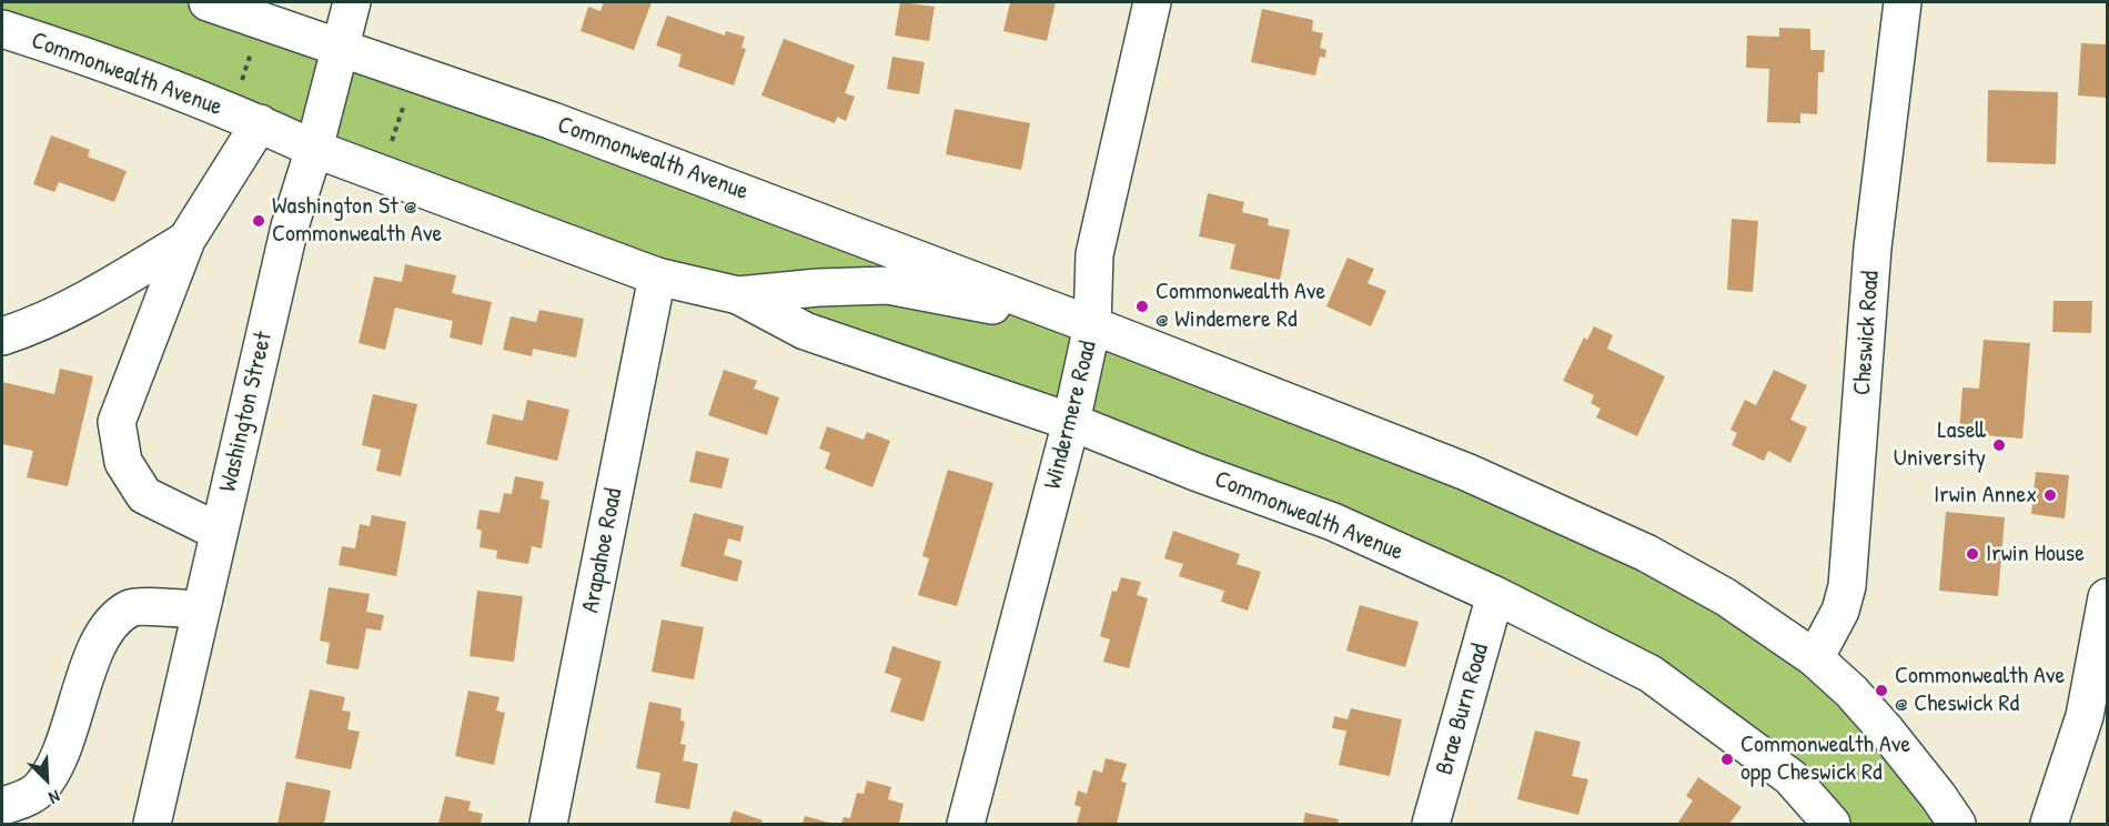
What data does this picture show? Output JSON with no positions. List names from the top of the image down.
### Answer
{
  "streets": {
    "main road": [
      "Commonwealth Avenue",
      "Cheswick Road",
      "Washington Street",
      "Windermere Road",
      "Arapahoe Road",
      "Brae Burn Road"
    ]
  },
  "crossings": [
    ["Commonwealth Avenue", "Cheswick Road"],
    ["Commonwealth Avenue", "Washington Street"],
    ["Commonwealth Avenue", "Windermere Road"],
    ["Commonwealth Avenue", "Arapahoe Road"],
    ["Commonwealth Avenue", "Brae Burn Road"]
  ],
  "places": [
    "Washington St @ Commonwealth Ave",
    "Commonwealth Ave @ Windemere Rd",
    "Lasell University",
    "Irwin Annex",
    "Irwin House",
    "Commonwealth Ave @ Cheswick Rd",
    "Commonwealth Ave opp Cheswick Rd"
  ],
  "north": "bottom right"
}
